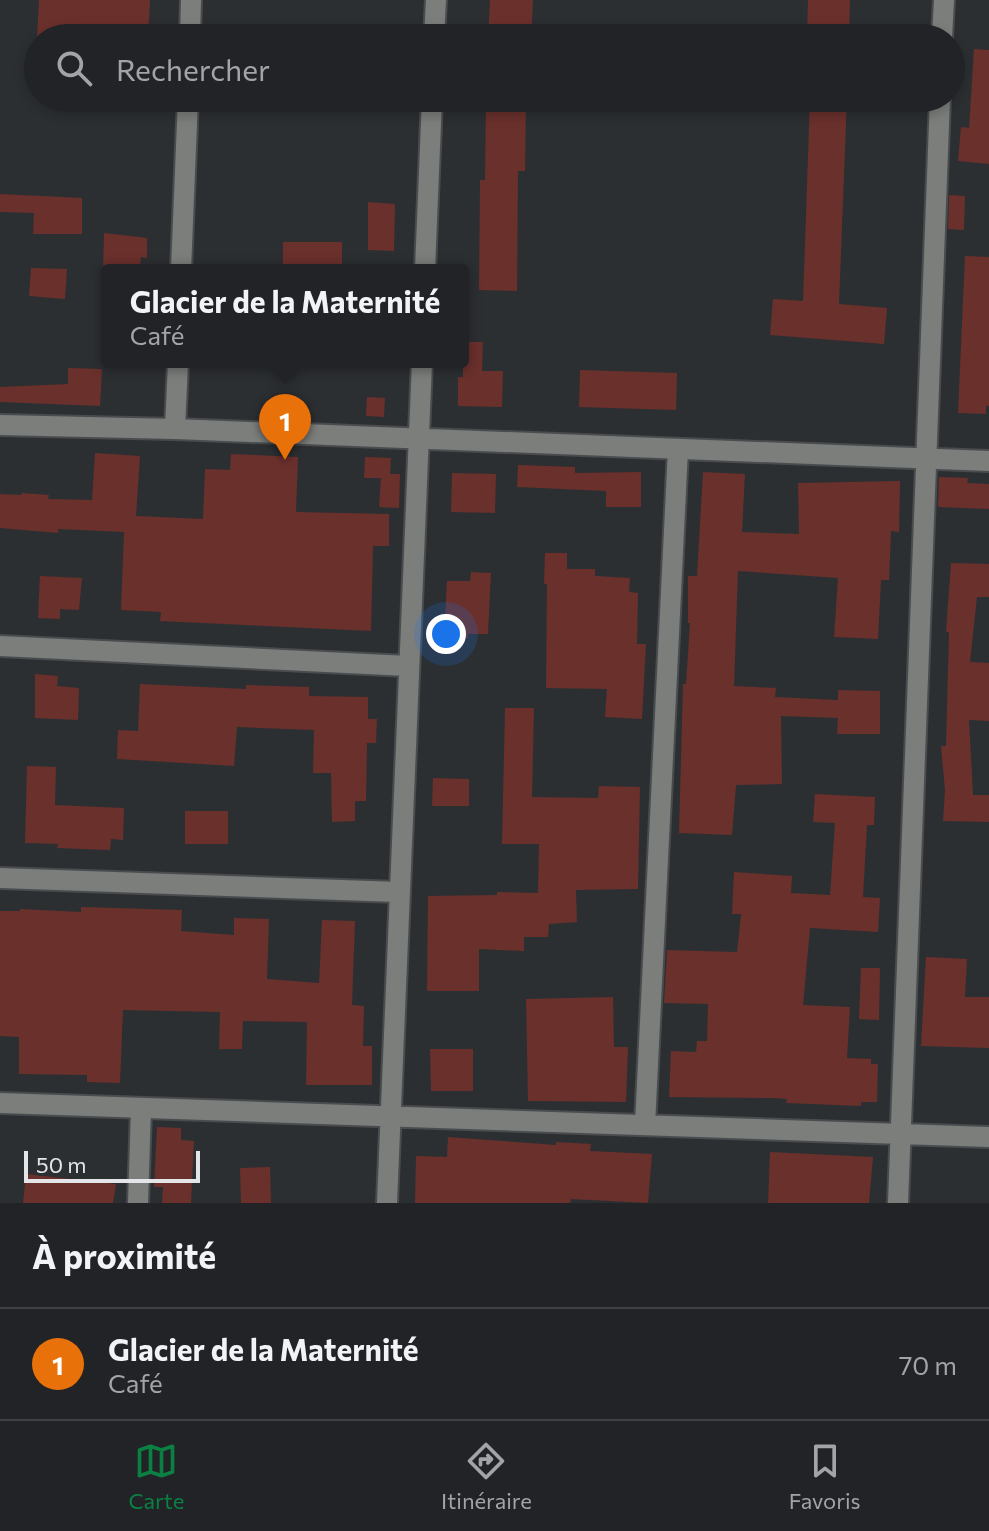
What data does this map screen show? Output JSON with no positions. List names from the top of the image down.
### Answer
{
  "scale_bar": "50 m",
  "page": {
    "search": "Rechercher",
    "popup": ["Glacier de la Maternité", "Café"],
    "pins": "1",
    "scale": "50 m",
    "heading": "À proximité",
    "list": [
      {
        "mark": "1",
        "name": "Glacier de la Maternité",
        "note": "Café",
        "value": "70 m"
      }
    ],
    "nav": ["Carte", "Itinéraire", "Favoris"]
  }
}
